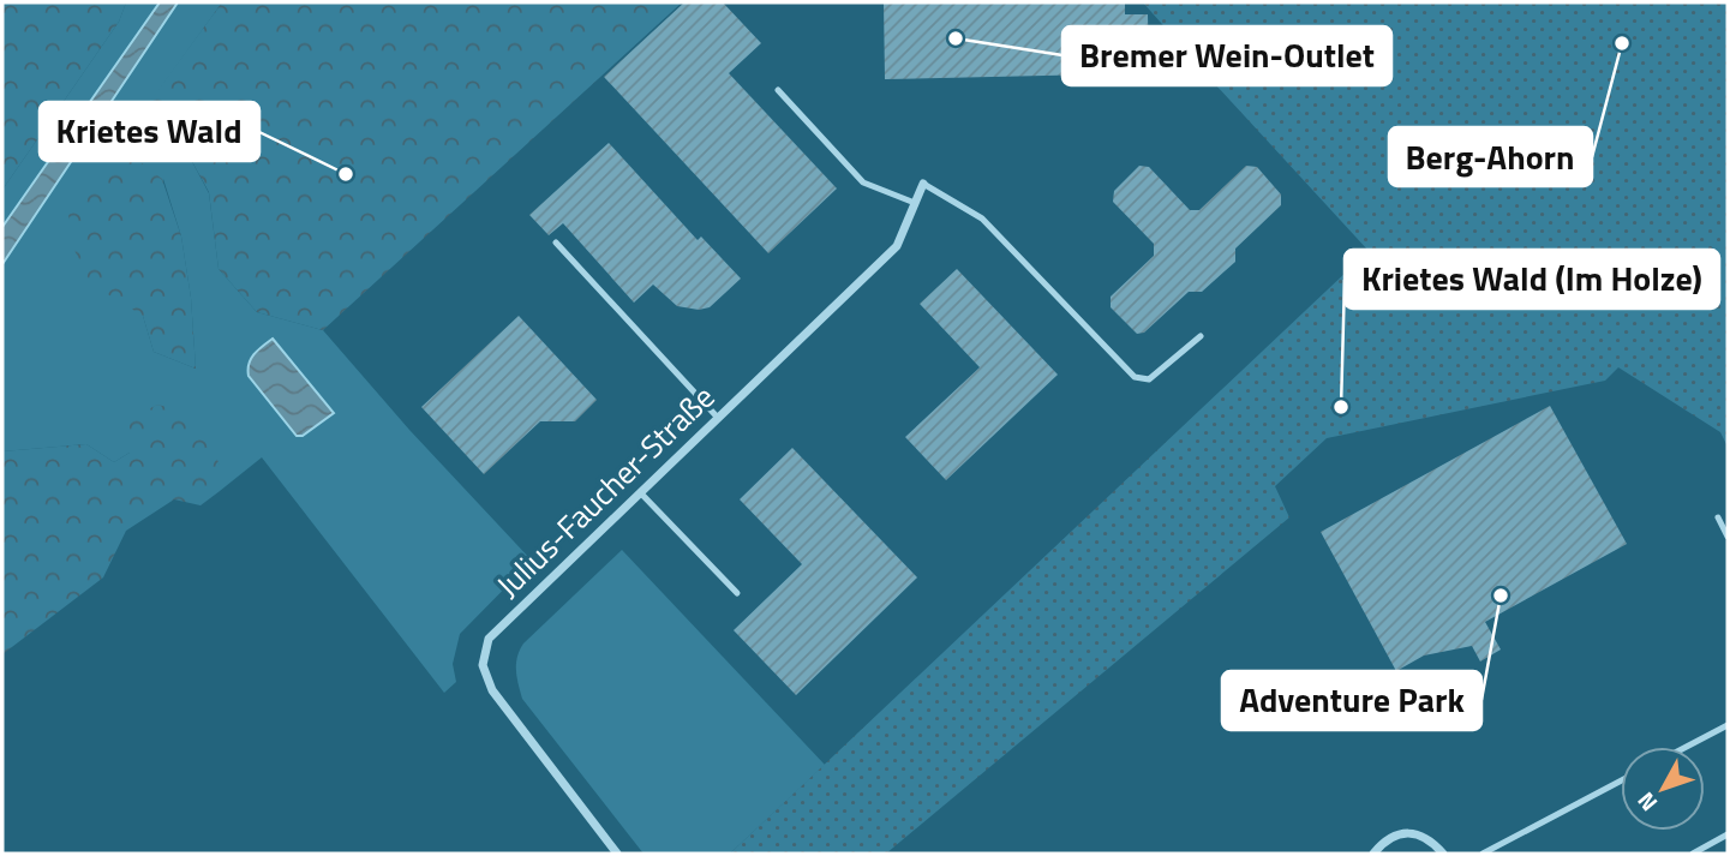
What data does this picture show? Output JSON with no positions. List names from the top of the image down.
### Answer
{
  "streets": {
    "street": ["Julius-Faucher-Straße"]
  },
  "places": [
    "Bremer Wein-Outlet",
    "Berg-Ahorn",
    "Krietes Wald",
    "Krietes Wald (Im Holze)",
    "Adventure Park"
  ],
  "north": "bottom left"
}
